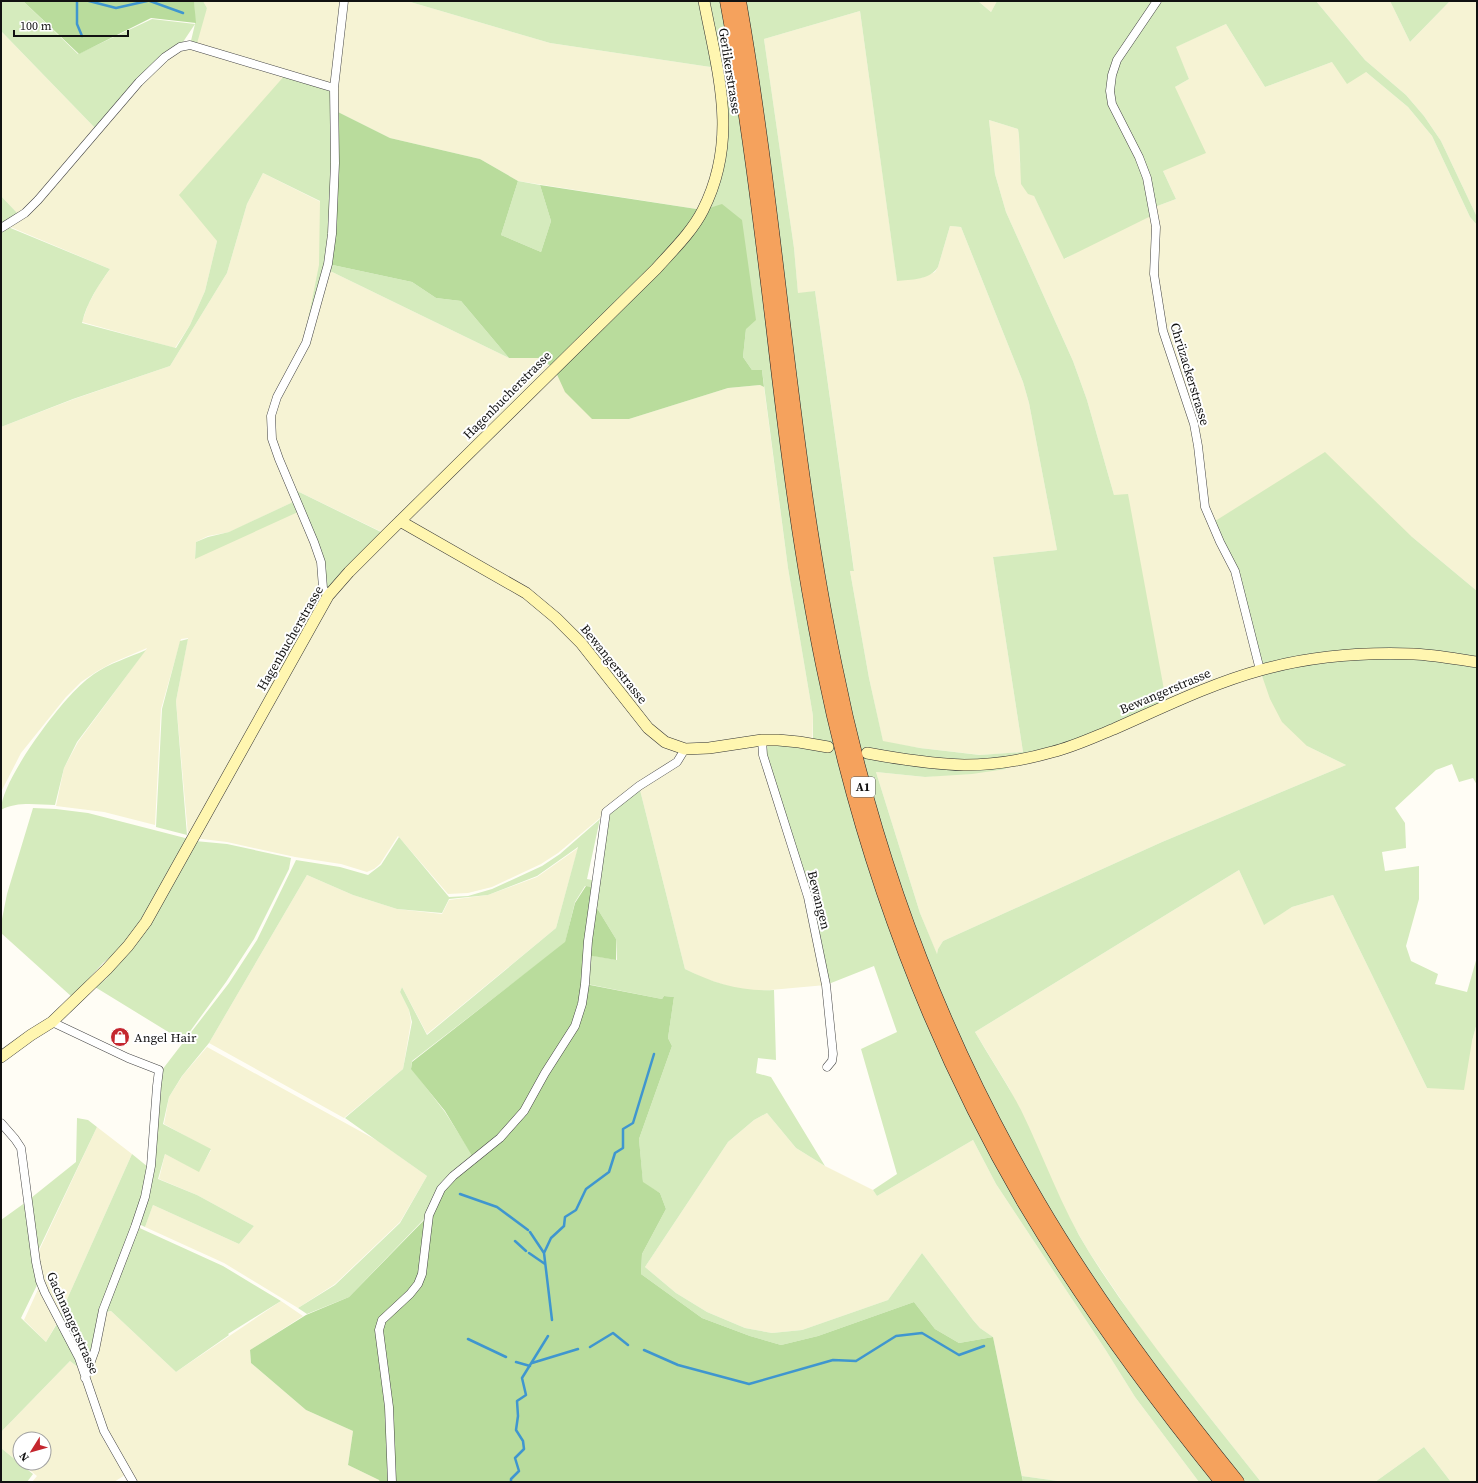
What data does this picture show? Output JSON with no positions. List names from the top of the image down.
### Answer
{
  "streets": {
    "highway": ["A1"],
    "street": [
      "Gerlikerstrasse",
      "Chrüzackerstrasse",
      "Hagenbucherstrasse",
      "Bewangerstrasse",
      "Bewangen",
      "Gachnangerstrasse"
    ]
  },
  "crossings": [
    ["Gerlikerstrasse", "Hagenbucherstrasse"],
    ["Chrüzackerstrasse", "Bewangerstrasse"],
    ["Hagenbucherstrasse", "Bewangerstrasse"],
    ["Bewangerstrasse", "Bewangen"]
  ],
  "places": {
    "shop": ["Angel Hair"]
  },
  "scale_bar": "100 m",
  "north": "bottom left"
}
